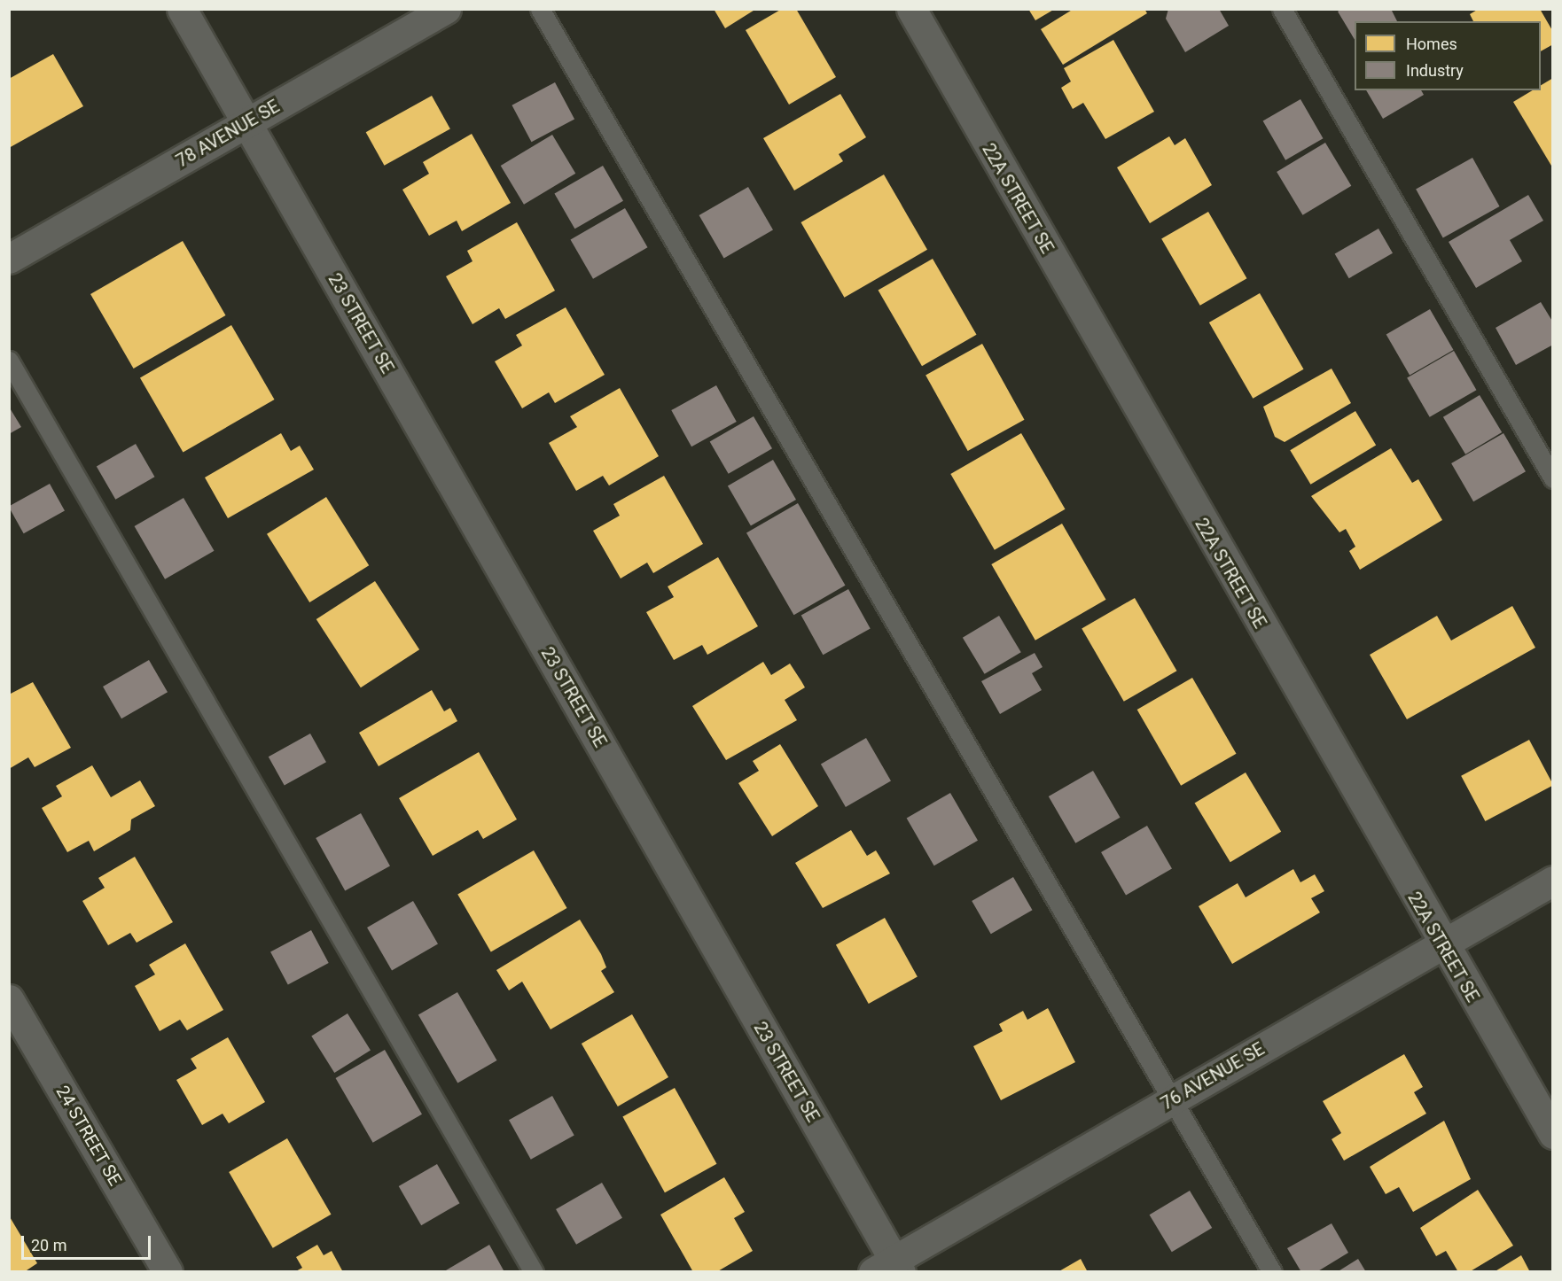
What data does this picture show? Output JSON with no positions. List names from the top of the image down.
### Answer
{
  "streets": {
    "street": [
      "78 AVENUE SE",
      "22A STREET SE",
      "23 STREET SE",
      "76 AVENUE SE",
      "24 STREET SE"
    ]
  },
  "crossings": [
    ["78 AVENUE SE", "23 STREET SE"],
    ["22A STREET SE", "76 AVENUE SE"],
    ["23 STREET SE", "76 AVENUE SE"]
  ],
  "legend": ["Homes", "Industry"],
  "scale_bar": "20 m"
}
